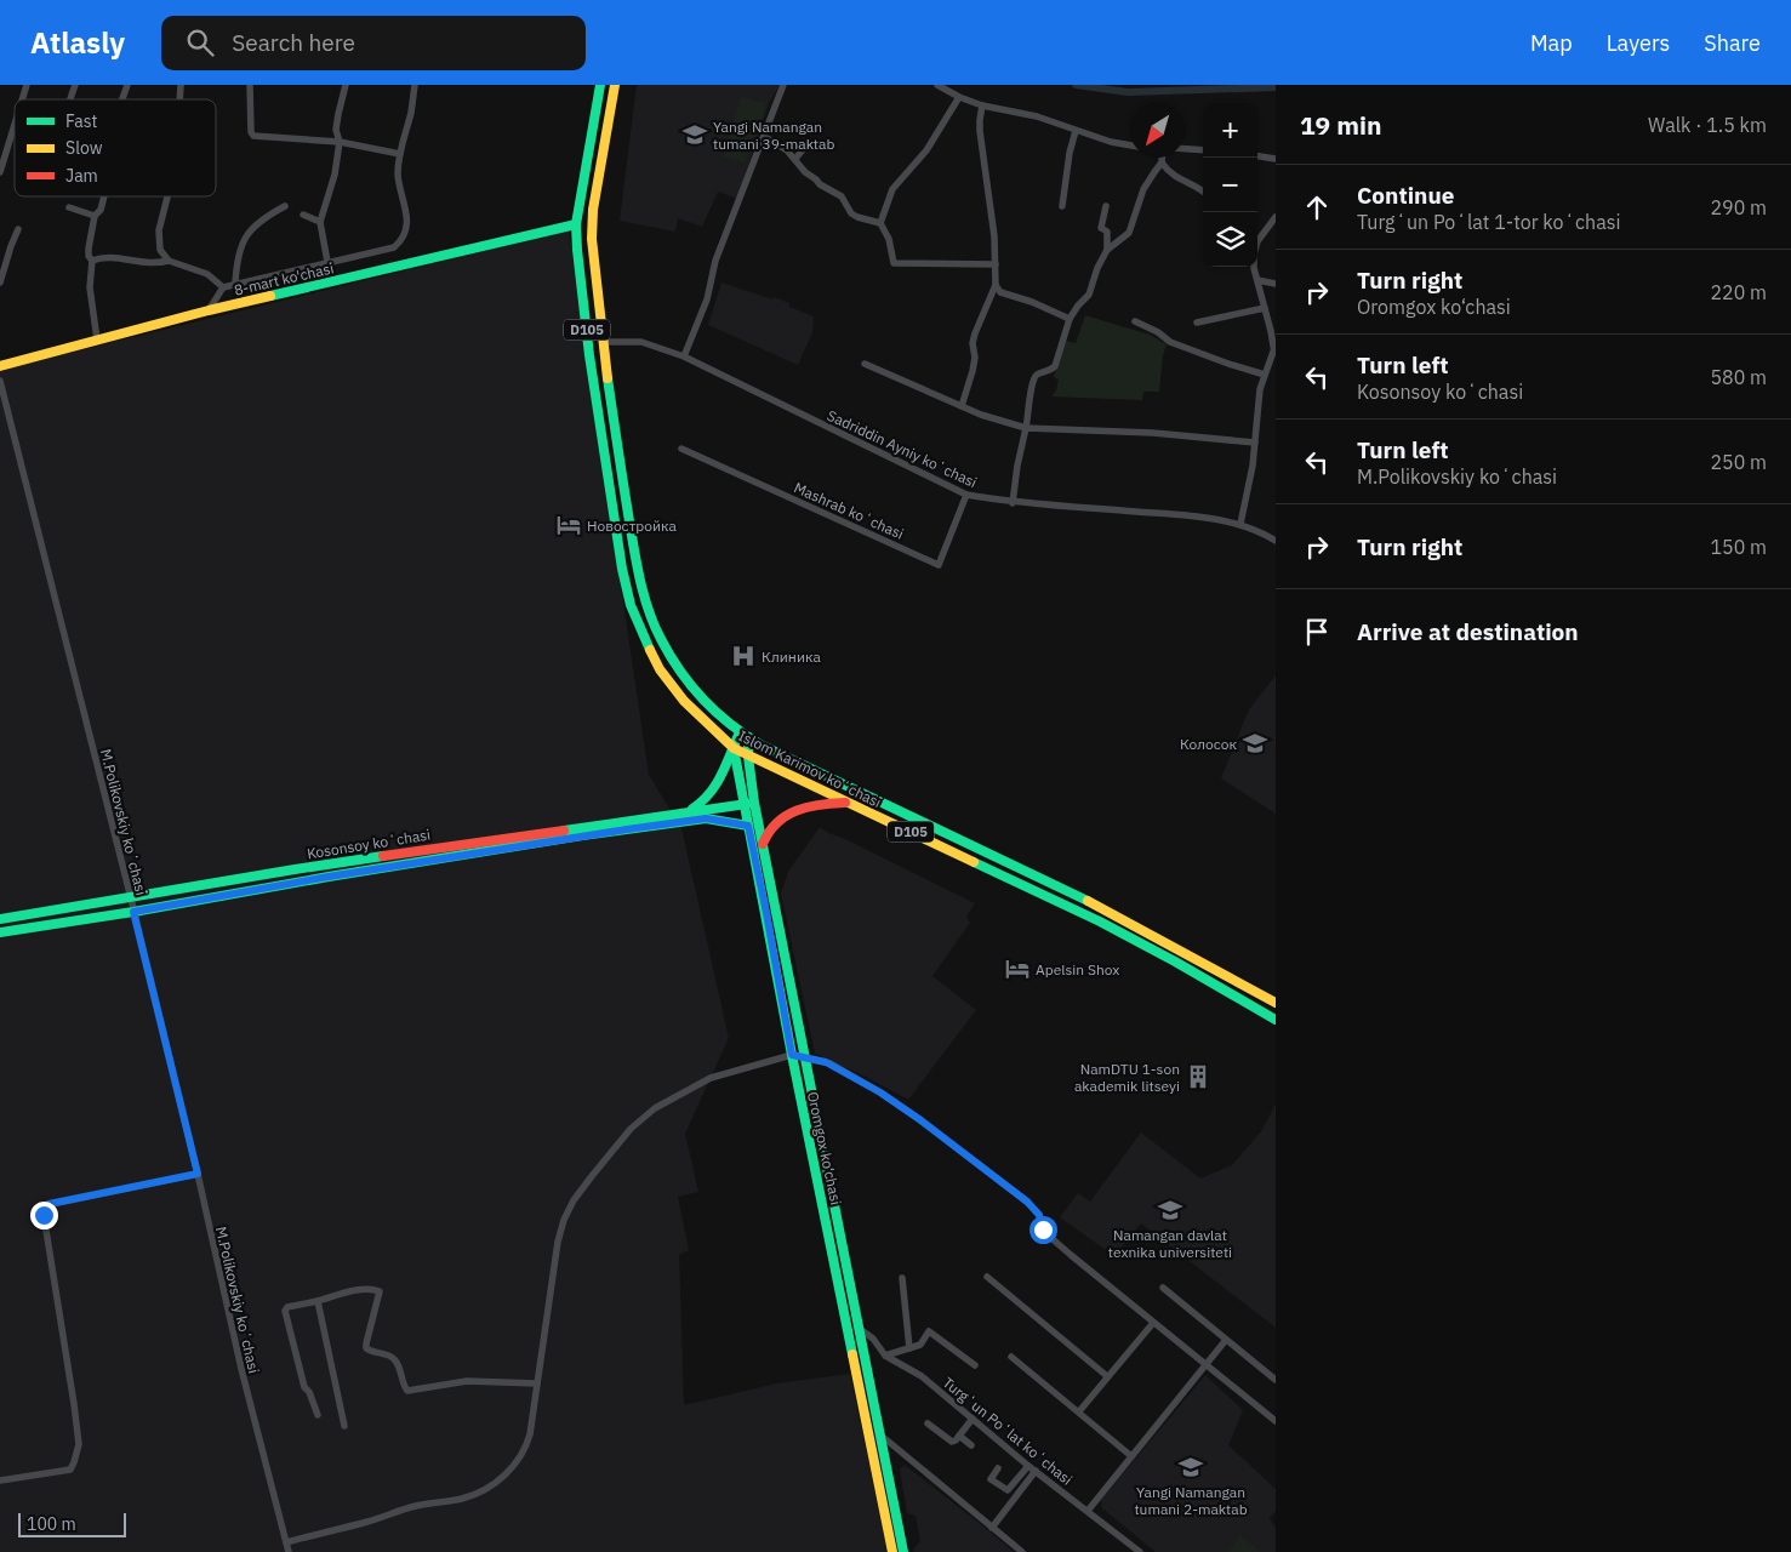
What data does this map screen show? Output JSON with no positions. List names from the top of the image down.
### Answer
{
  "streets": {
    "main road": [
      "8-mart ko'chasi",
      "D105",
      "Islom Karimov koʻchasi",
      "Kosonsoy koʻchasi",
      "Oromgox ko‘chasi"
    ],
    "street": [
      "Sadriddin Ayniy koʻchasi",
      "Mashrab koʻchasi",
      "M.Polikovskiy koʻchasi",
      "Turgʻun Poʻlat koʻchasi"
    ]
  },
  "crossings": [
    ["8-mart ko'chasi", "Islom Karimov koʻchasi"],
    ["Sadriddin Ayniy koʻchasi", "Mashrab koʻchasi"],
    ["Sadriddin Ayniy koʻchasi", "Islom Karimov koʻchasi"],
    ["Islom Karimov koʻchasi", "Oromgox ko‘chasi"],
    ["M.Polikovskiy koʻchasi", "Kosonsoy koʻchasi"],
    ["Kosonsoy koʻchasi", "Oromgox ko‘chasi"],
    ["Oromgox ko‘chasi", "Turgʻun Poʻlat koʻchasi"]
  ],
  "places": {
    "school or university": [
      "Yangi Namangan tumani 39-maktab",
      "Колосок",
      "Namangan davlat texnika universiteti",
      "Yangi Namangan tumani 2-maktab"
    ],
    "hotel": ["Новостройка", "Apelsin Shox"],
    "hospital": ["Клиника"],
    "building": ["NamDTU 1-son akademik litseyi"]
  },
  "legend": ["Fast", "Slow", "Jam"],
  "scale_bar": "100 m",
  "north": "bottom left",
  "page": {
    "header": "Atlasly",
    "search": "Search here",
    "nav": ["Map", "Layers", "Share"],
    "heading": ["19 min", "Walk · 1.5 km"],
    "map_buttons": ["+", "−"],
    "list": [
      ["Continue", "Turgʻun Poʻlat 1-tor koʻchasi", "290 m"],
      ["Turn right", "Oromgox ko‘chasi", "220 m"],
      ["Turn left", "Kosonsoy koʻchasi", "580 m"],
      ["Turn left", "M.Polikovskiy koʻchasi", "250 m"],
      ["Turn right", "150 m"],
      "Arrive at destination"
    ],
    "scale": "100 m"
  }
}
